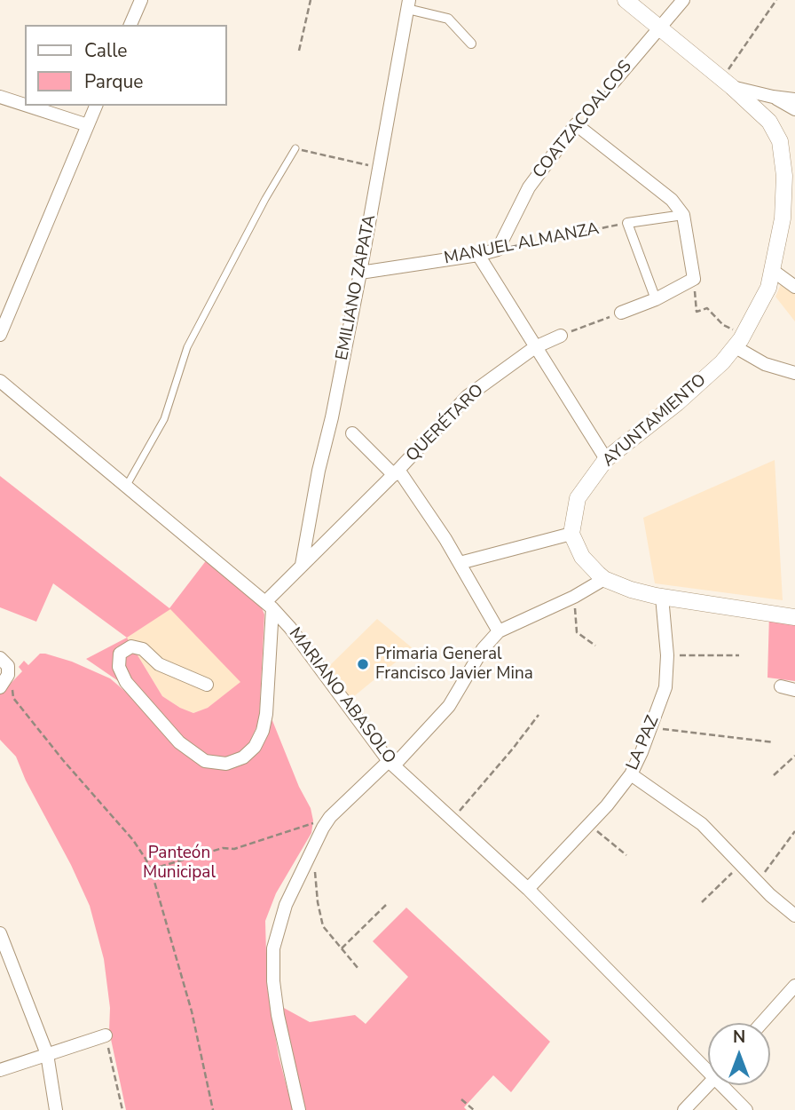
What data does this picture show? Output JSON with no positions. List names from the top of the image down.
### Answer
{
  "streets": {
    "street": [
      "COATZACOALCOS",
      "MANUEL ALMANZA",
      "EMILIANO ZAPATA",
      "AYUNTAMIENTO",
      "QUERÉTARO",
      "MARIANO ABASOLO",
      "LA PAZ"
    ]
  },
  "crossings": [
    ["COATZACOALCOS", "MANUEL ALMANZA"],
    ["COATZACOALCOS", "AYUNTAMIENTO"],
    ["MANUEL ALMANZA", "EMILIANO ZAPATA"],
    ["EMILIANO ZAPATA", "QUERÉTARO"],
    ["QUERÉTARO", "MARIANO ABASOLO"],
    ["MARIANO ABASOLO", "LA PAZ"]
  ],
  "parks": ["Panteón Municipal"],
  "places": ["Primaria General Francisco Javier Mina"],
  "legend": ["Calle", "Parque"],
  "north": "top"
}
